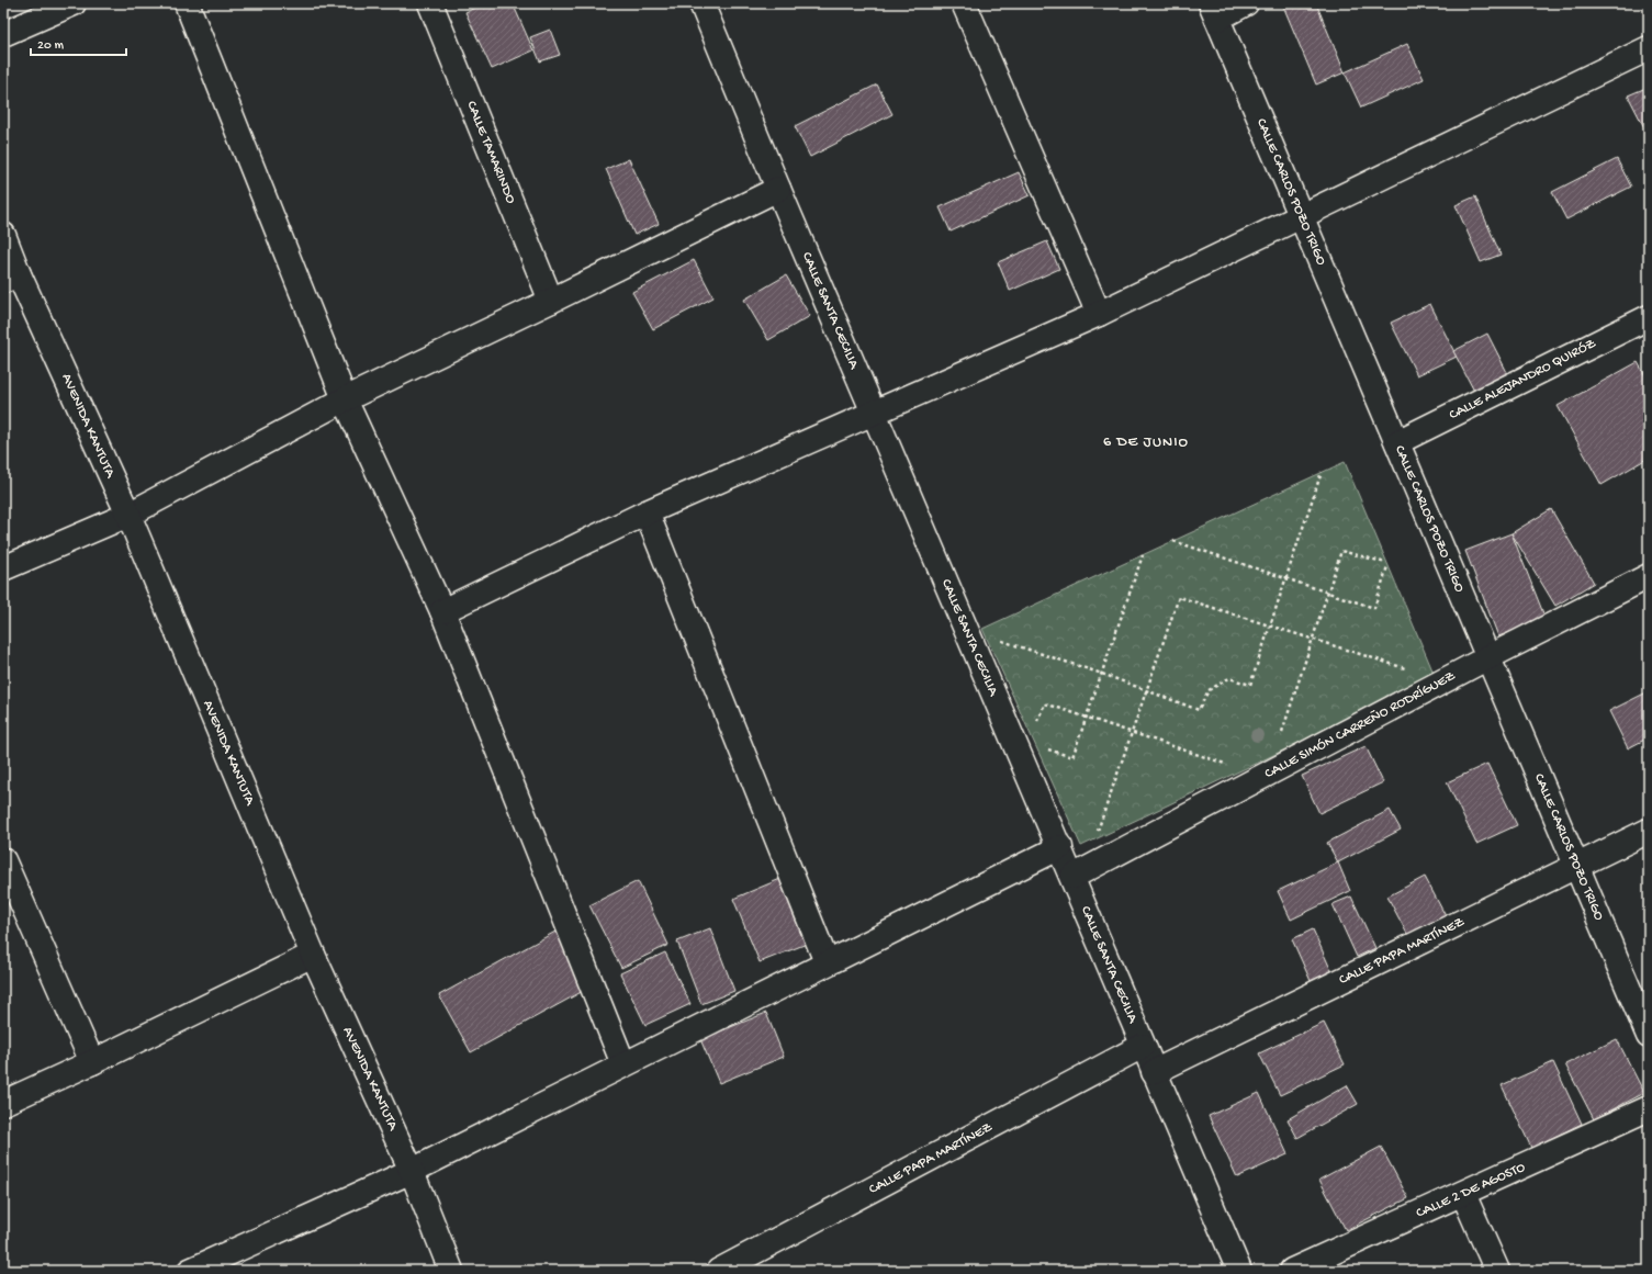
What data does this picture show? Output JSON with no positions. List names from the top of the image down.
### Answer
{
  "streets": {
    "street": [
      "CALLE TAMARINDO",
      "CALLE CARLOS POZO TRIGO",
      "CALLE SANTA CECILIA",
      "CALLE ALEJANDRO QUIRÓZ",
      "AVENIDA KANTUTA",
      "CALLE SIMÓN CARREÑO RODRÍGUEZ",
      "CALLE PAPA MARTÍNEZ",
      "CALLE 2 DE AGOSTO"
    ]
  },
  "crossings": [
    ["CALLE CARLOS POZO TRIGO", "CALLE ALEJANDRO QUIRÓZ"],
    ["CALLE CARLOS POZO TRIGO", "CALLE SIMÓN CARREÑO RODRÍGUEZ"],
    ["CALLE CARLOS POZO TRIGO", "CALLE PAPA MARTÍNEZ"],
    ["CALLE SANTA CECILIA", "CALLE SIMÓN CARREÑO RODRÍGUEZ"],
    ["CALLE SANTA CECILIA", "CALLE PAPA MARTÍNEZ"]
  ],
  "districts": ["6 DE JUNIO"],
  "scale_bar": "20 m"
}
